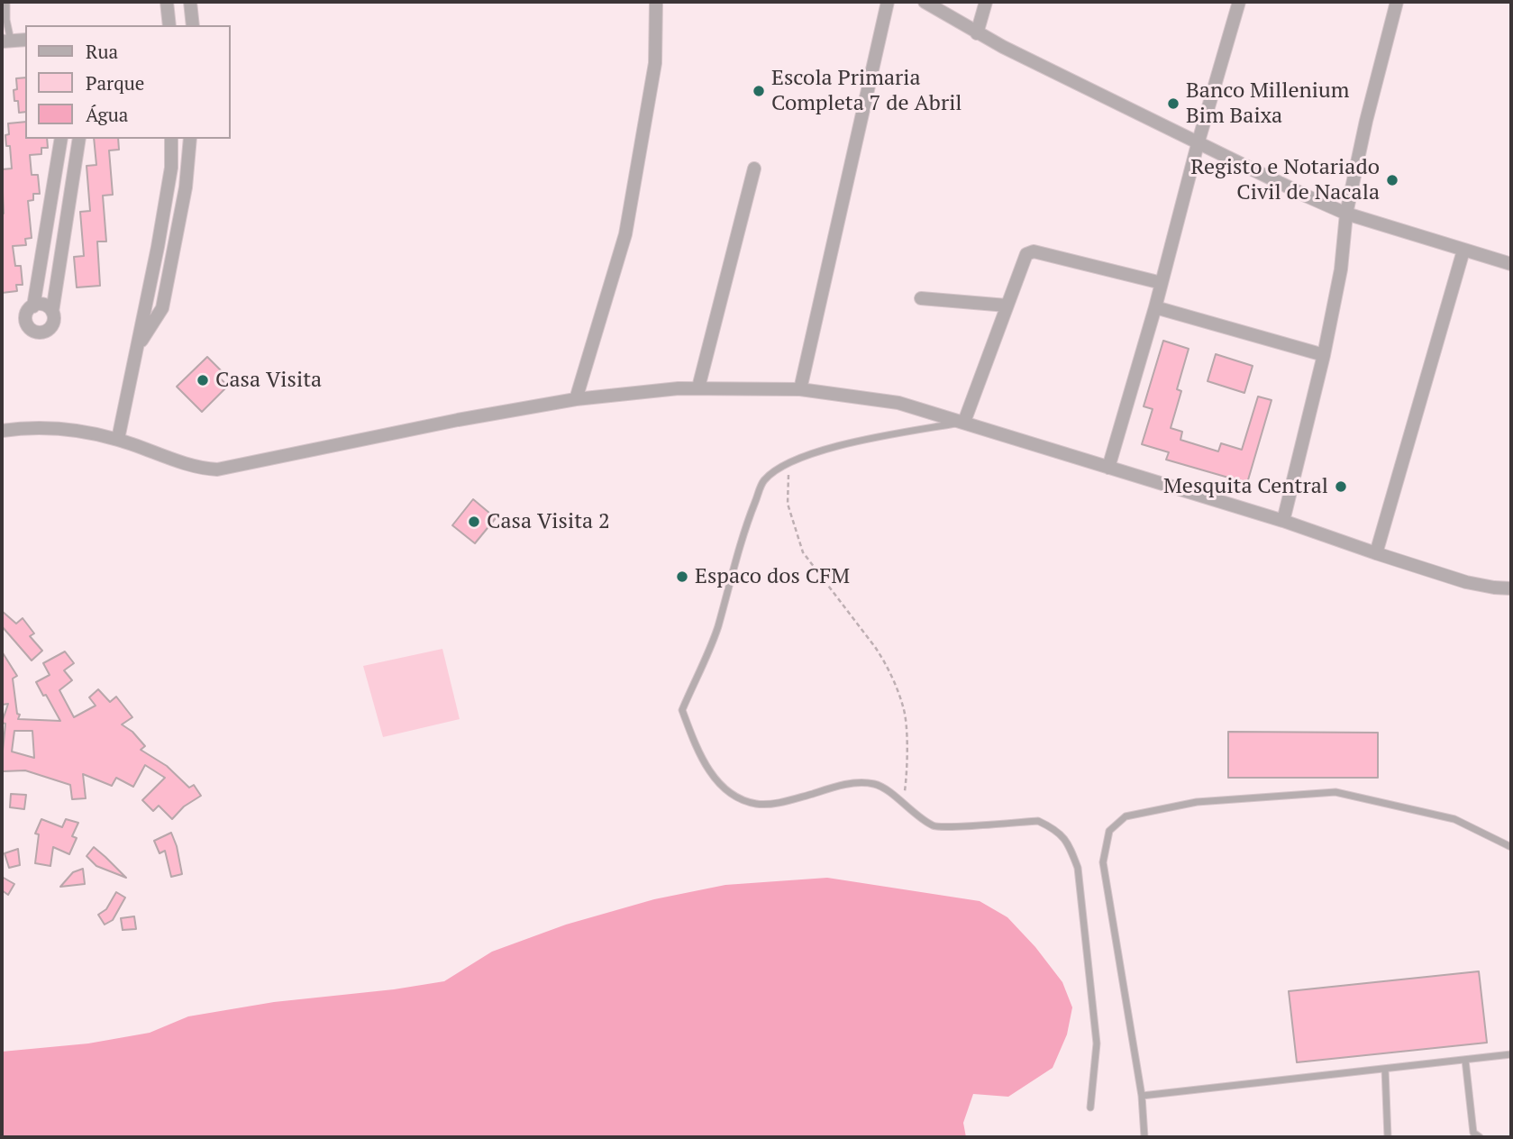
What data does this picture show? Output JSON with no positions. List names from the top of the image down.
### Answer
{
  "places": [
    "Escola Primaria Completa 7 de Abril",
    "Banco Millenium Bim Baixa",
    "Registo e Notariado Civil de Nacala",
    "Casa Visita",
    "Mesquita Central",
    "Casa Visita 2",
    "Espaco dos CFM"
  ],
  "legend": ["Rua", "Parque", "Água"]
}
